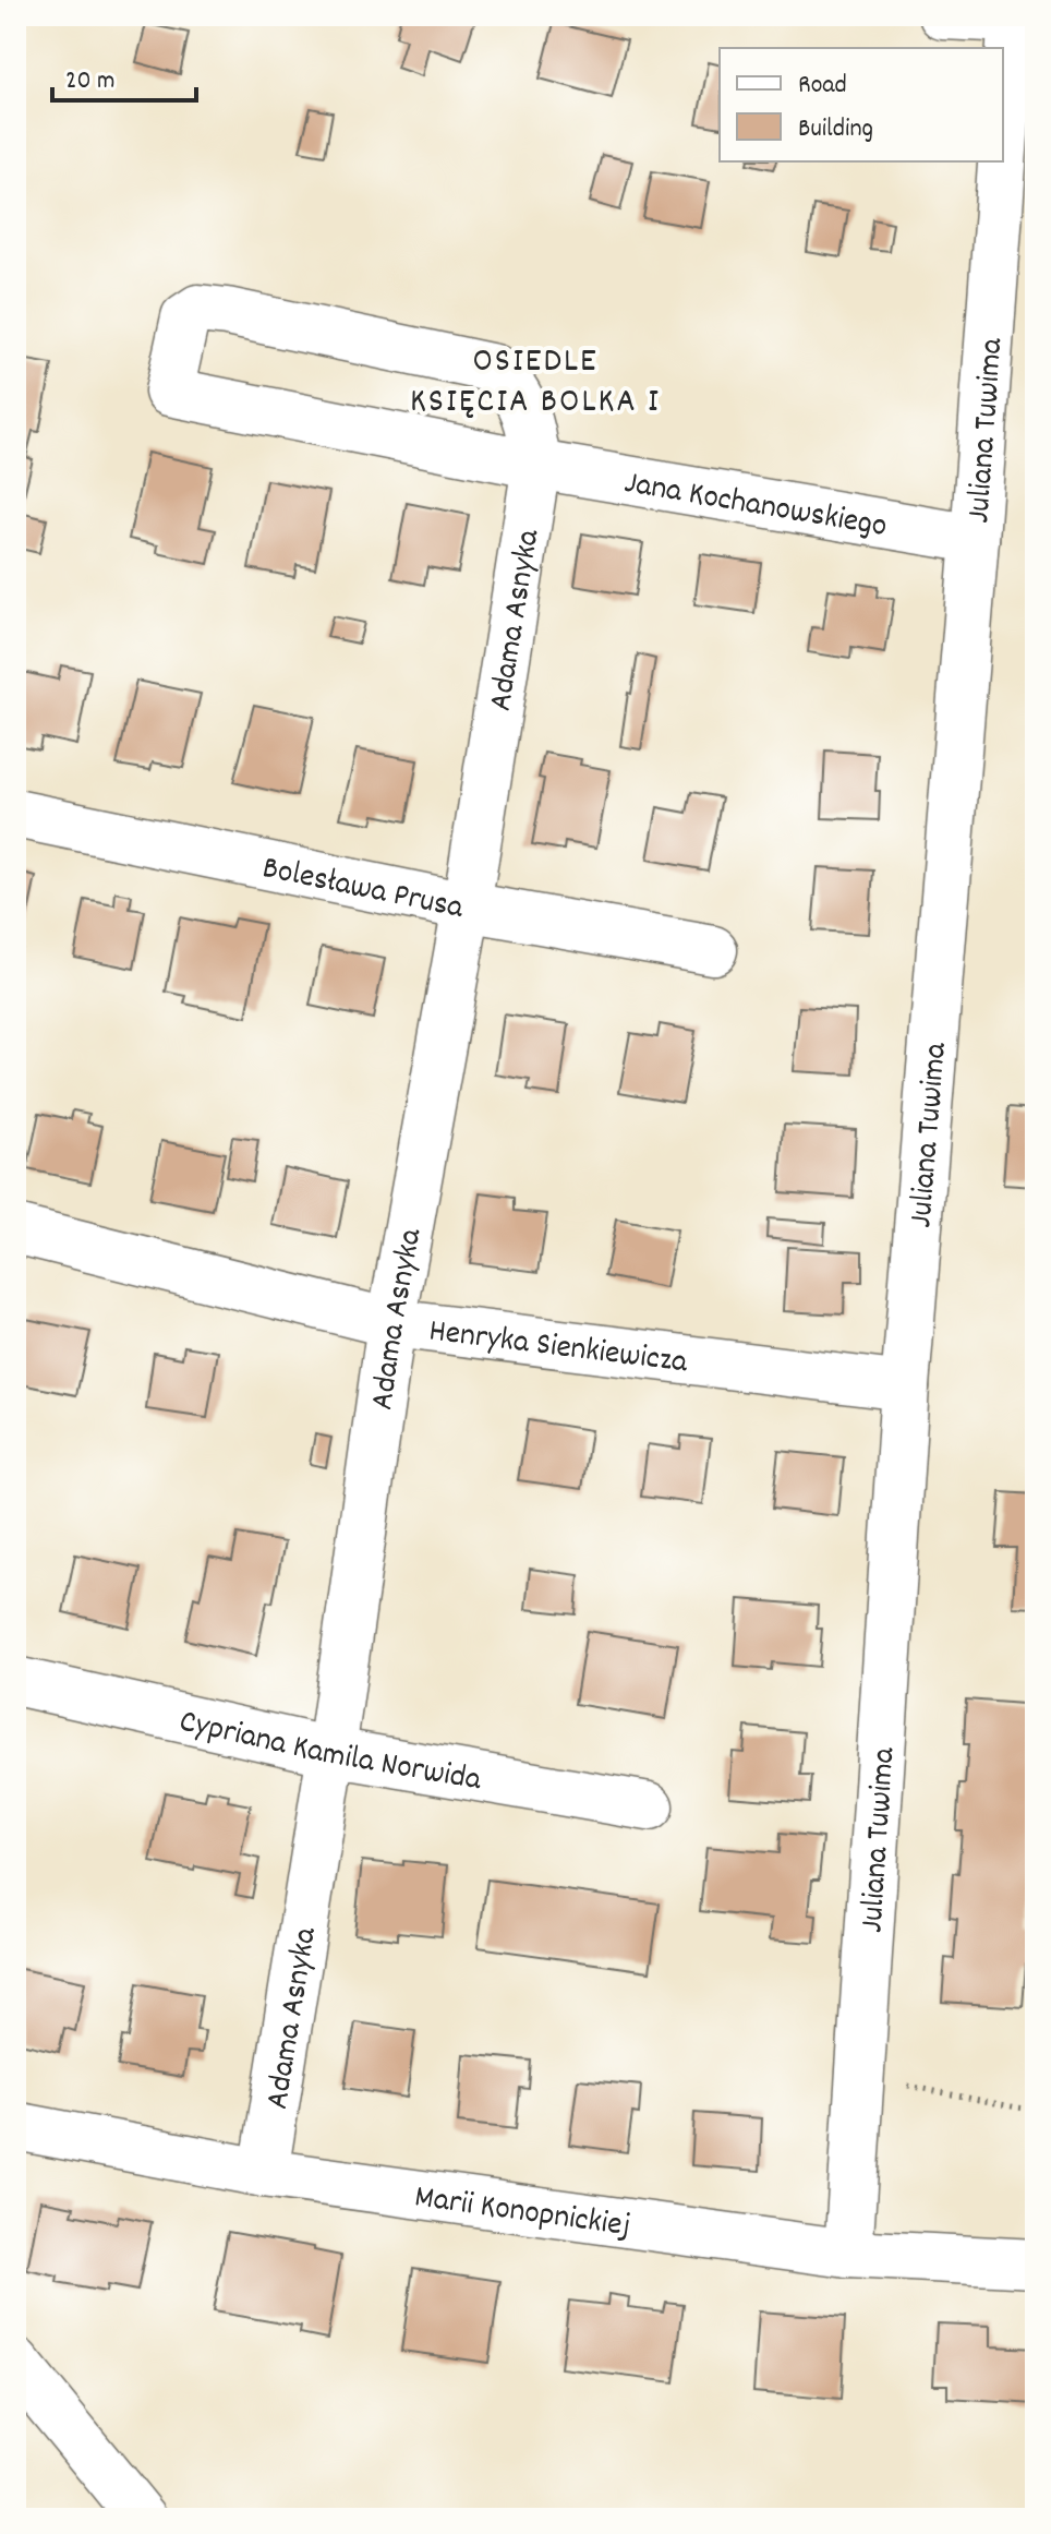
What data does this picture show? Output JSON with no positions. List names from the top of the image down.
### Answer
{
  "streets": {
    "street": [
      "Juliana Tuwima",
      "Jana Kochanowskiego",
      "Adama Asnyka",
      "Bolesława Prusa",
      "Henryka Sienkiewicza",
      "Cypriana Kamila Norwida",
      "Marii Konopnickiej"
    ]
  },
  "crossings": [
    ["Juliana Tuwima", "Jana Kochanowskiego"],
    ["Juliana Tuwima", "Henryka Sienkiewicza"],
    ["Juliana Tuwima", "Marii Konopnickiej"],
    ["Jana Kochanowskiego", "Adama Asnyka"],
    ["Adama Asnyka", "Bolesława Prusa"],
    ["Adama Asnyka", "Henryka Sienkiewicza"],
    ["Adama Asnyka", "Cypriana Kamila Norwida"],
    ["Adama Asnyka", "Marii Konopnickiej"]
  ],
  "districts": ["OSIEDLE KSIĘCIA BOLKA I"],
  "legend": ["Road", "Building"],
  "scale_bar": "20 m"
}
